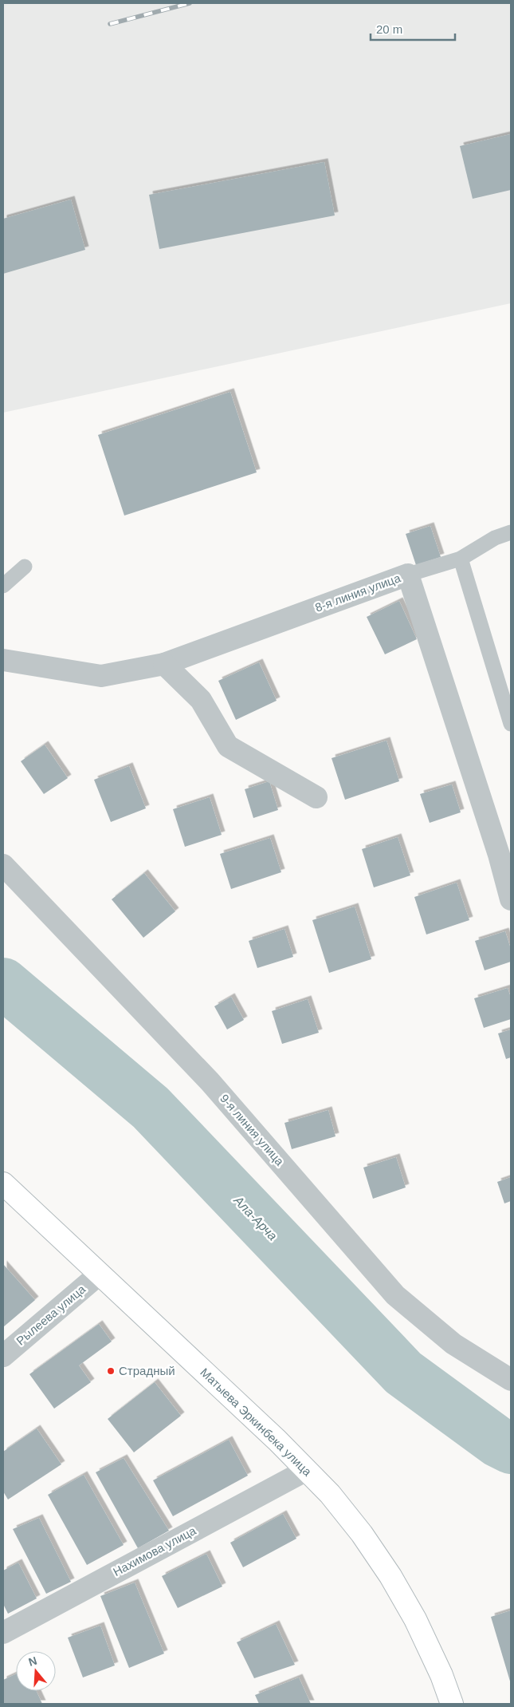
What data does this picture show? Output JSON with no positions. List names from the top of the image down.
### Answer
{
  "streets": {
    "main road": ["Матыева Эркинбека улица"],
    "street": [
      "8-я линия улица",
      "9-я линия улица",
      "Рылеева улица",
      "Нахимова улица"
    ]
  },
  "crossings": [
    ["Рылеева улица", "Матыева Эркинбека улица"],
    ["Матыева Эркинбека улица", "Нахимова улица"]
  ],
  "water": ["Ала-Арча"],
  "places": ["Страдный"],
  "scale_bar": "20 m",
  "north": "top"
}
